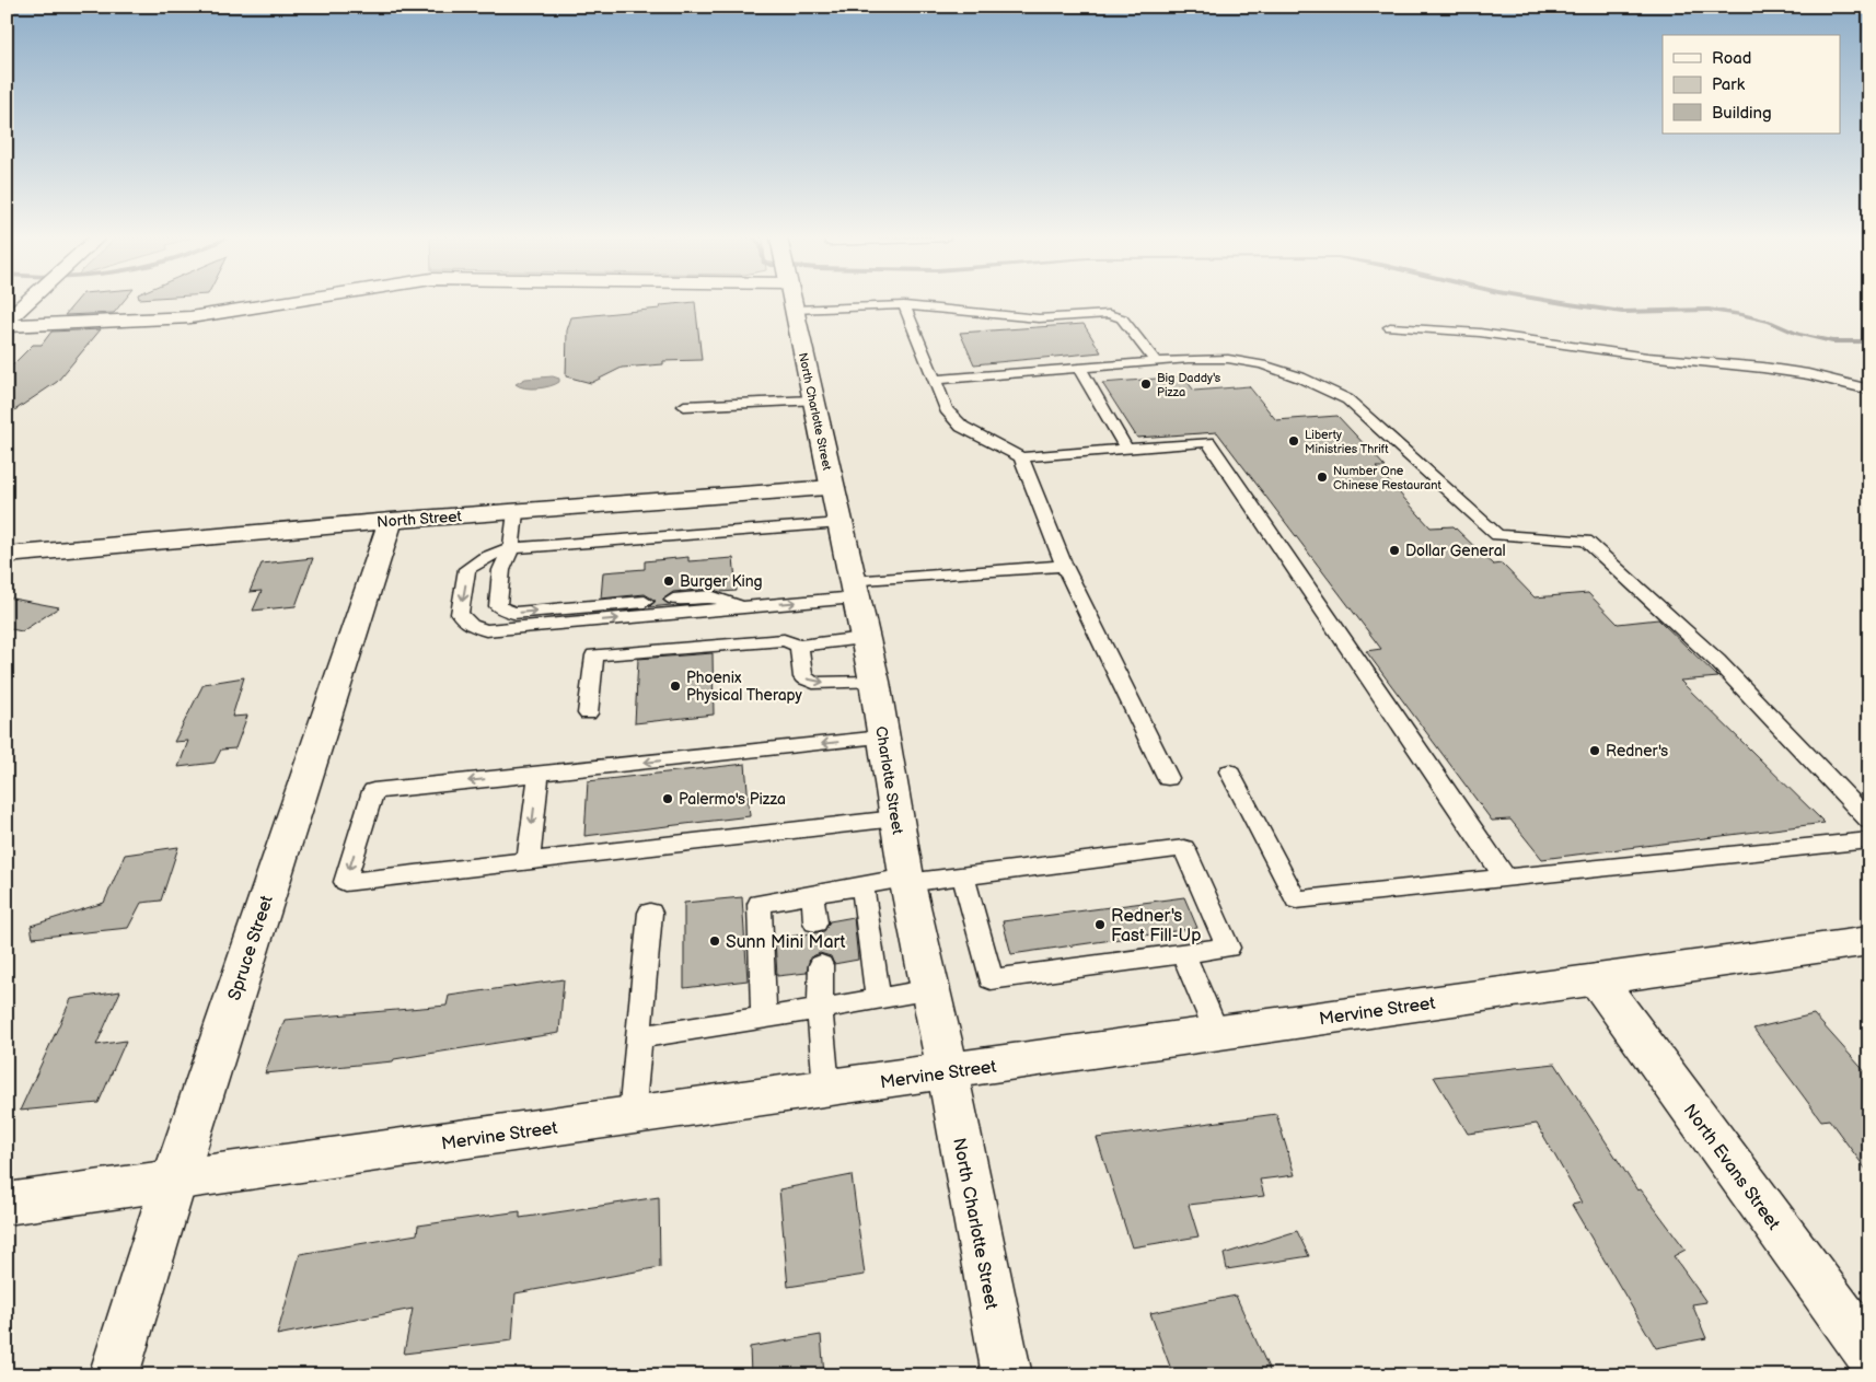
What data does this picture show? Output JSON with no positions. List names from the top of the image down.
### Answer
{
  "streets": {
    "street": [
      "North Charlotte Street",
      "North Street",
      "Charlotte Street",
      "Spruce Street",
      "Mervine Street",
      "North Evans Street"
    ]
  },
  "crossings": [
    ["North Charlotte Street", "North Street"],
    ["North Charlotte Street", "Charlotte Street"],
    ["North Charlotte Street", "Mervine Street"],
    ["North Street", "Charlotte Street"],
    ["North Street", "Spruce Street"],
    ["Charlotte Street", "Mervine Street"],
    ["Spruce Street", "Mervine Street"],
    ["Mervine Street", "North Evans Street"]
  ],
  "places": [
    "Big Daddy's Pizza",
    "Liberty Ministries Thrift",
    "Number One Chinese Restaurant",
    "Dollar General",
    "Burger King",
    "Phoenix Physical Therapy",
    "Redner's",
    "Palermo's Pizza",
    "Redner's Fast Fill-Up",
    "Sunn Mini Mart"
  ],
  "legend": ["Road", "Park", "Building"]
}
